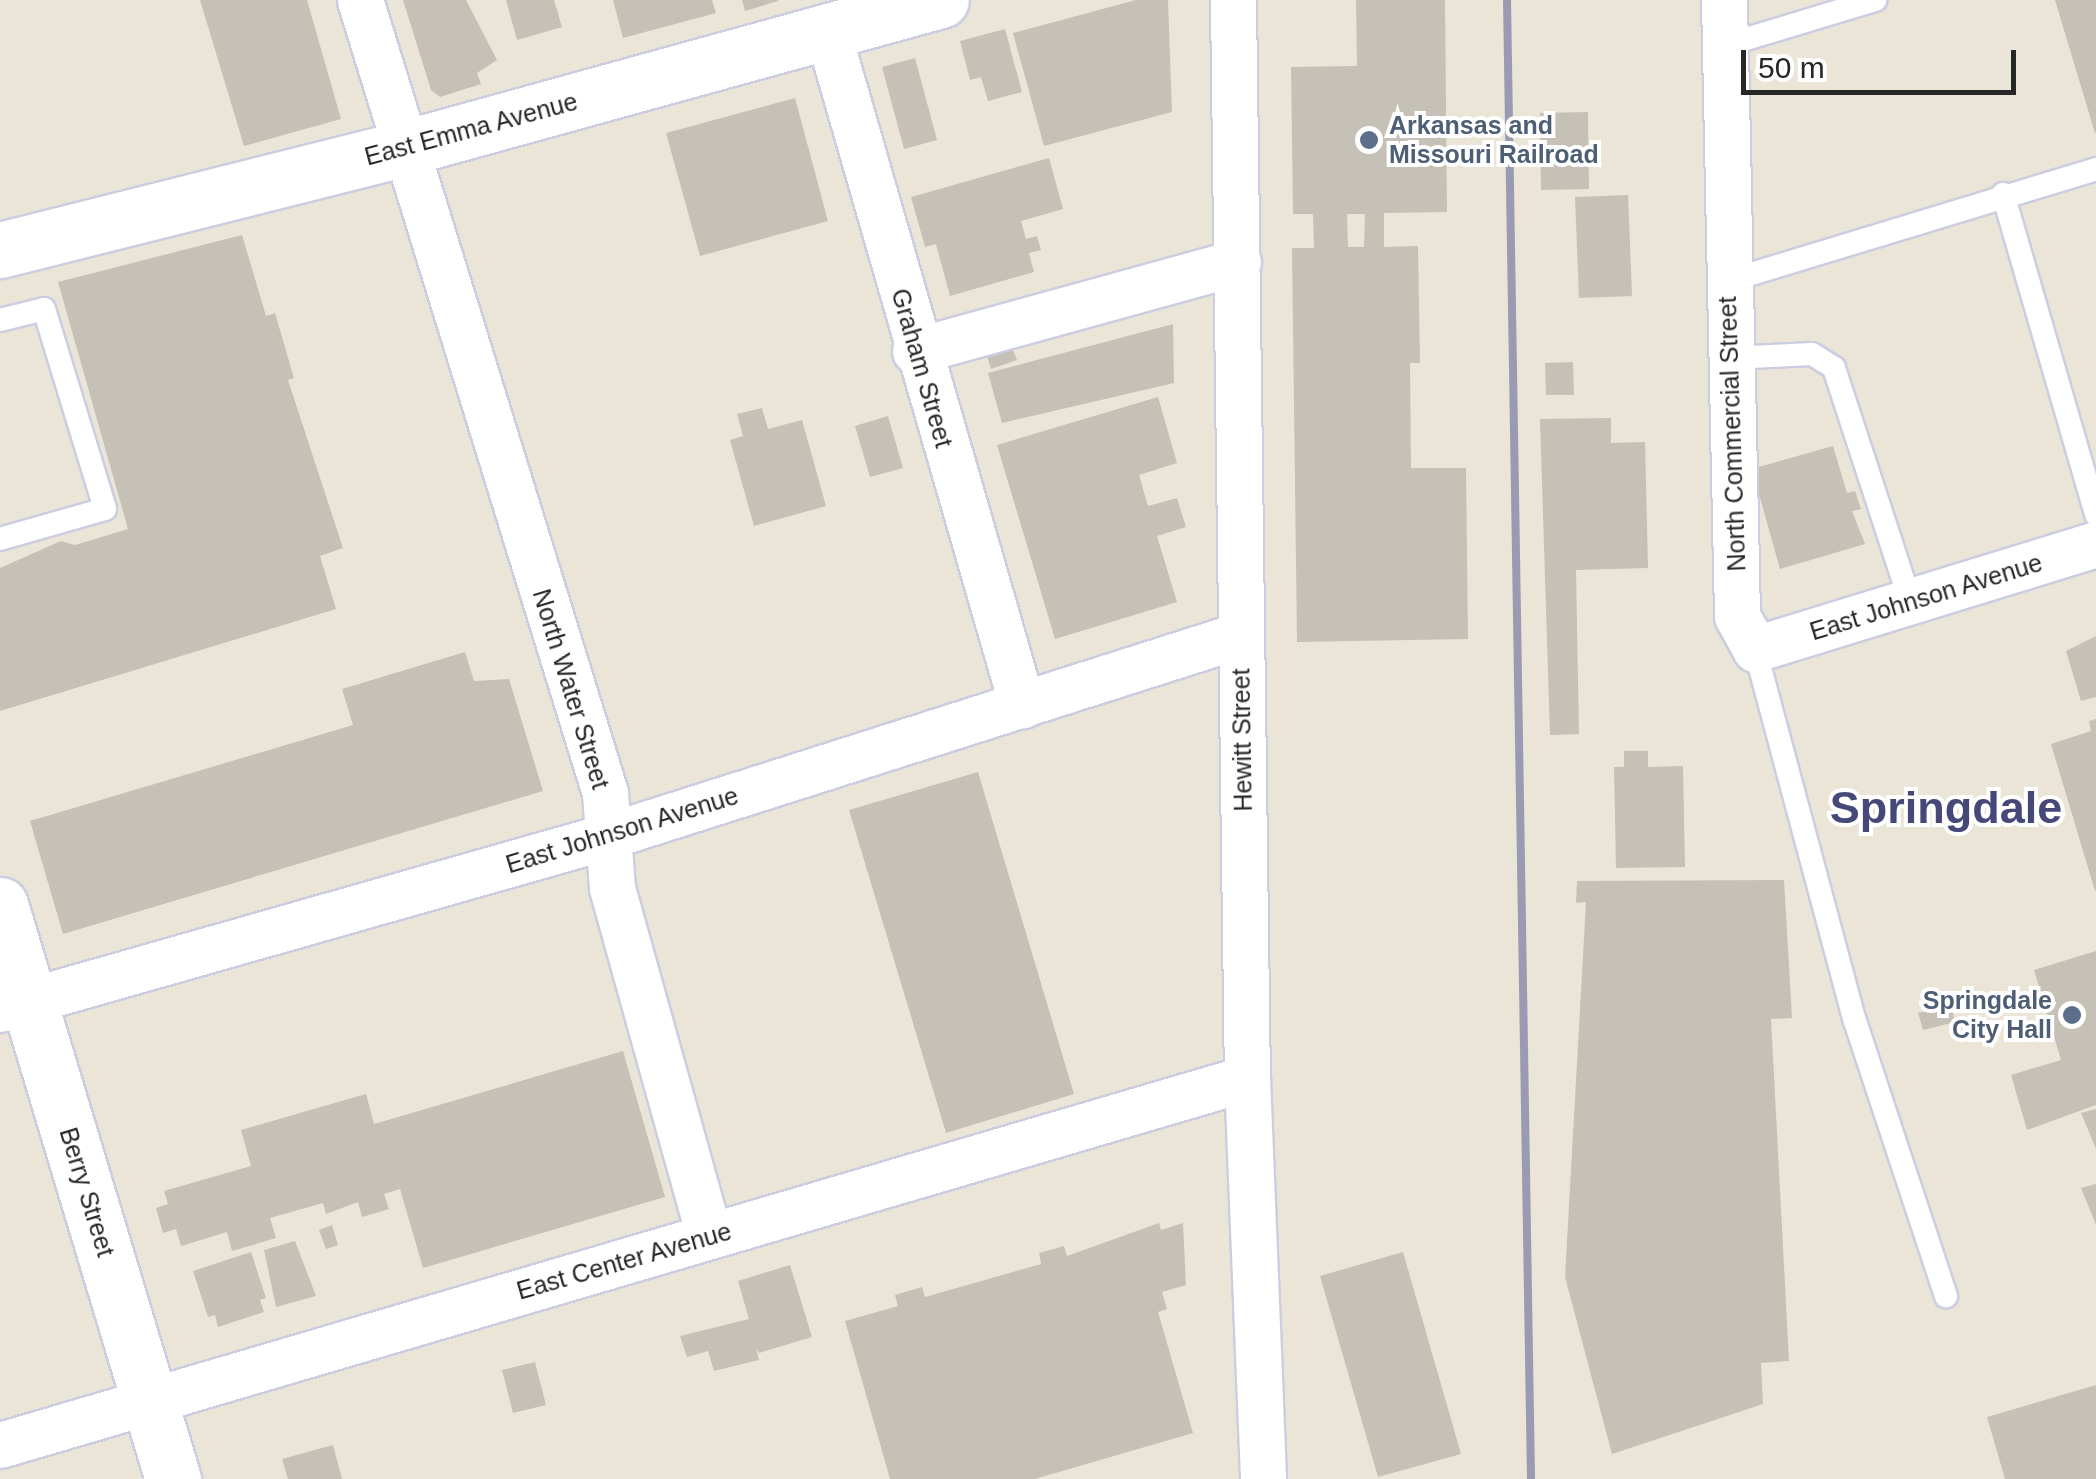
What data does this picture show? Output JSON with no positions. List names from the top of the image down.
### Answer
{
  "streets": {
    "street": [
      "East Emma Avenue",
      "Graham Street",
      "North Commercial Street",
      "East Johnson Avenue",
      "North Water Street",
      "Hewitt Street",
      "Berry Street",
      "East Center Avenue"
    ]
  },
  "crossings": [
    ["East Emma Avenue", "Graham Street"],
    ["East Emma Avenue", "North Water Street"],
    ["Graham Street", "East Johnson Avenue"],
    ["North Commercial Street", "East Johnson Avenue"],
    ["East Johnson Avenue", "North Water Street"],
    ["East Johnson Avenue", "Hewitt Street"],
    ["East Johnson Avenue", "Berry Street"],
    ["North Water Street", "East Center Avenue"],
    ["Hewitt Street", "East Center Avenue"],
    ["Berry Street", "East Center Avenue"]
  ],
  "districts": ["Springdale"],
  "places": ["Arkansas and Missouri Railroad", "Springdale City Hall"],
  "scale_bar": "50 m"
}
